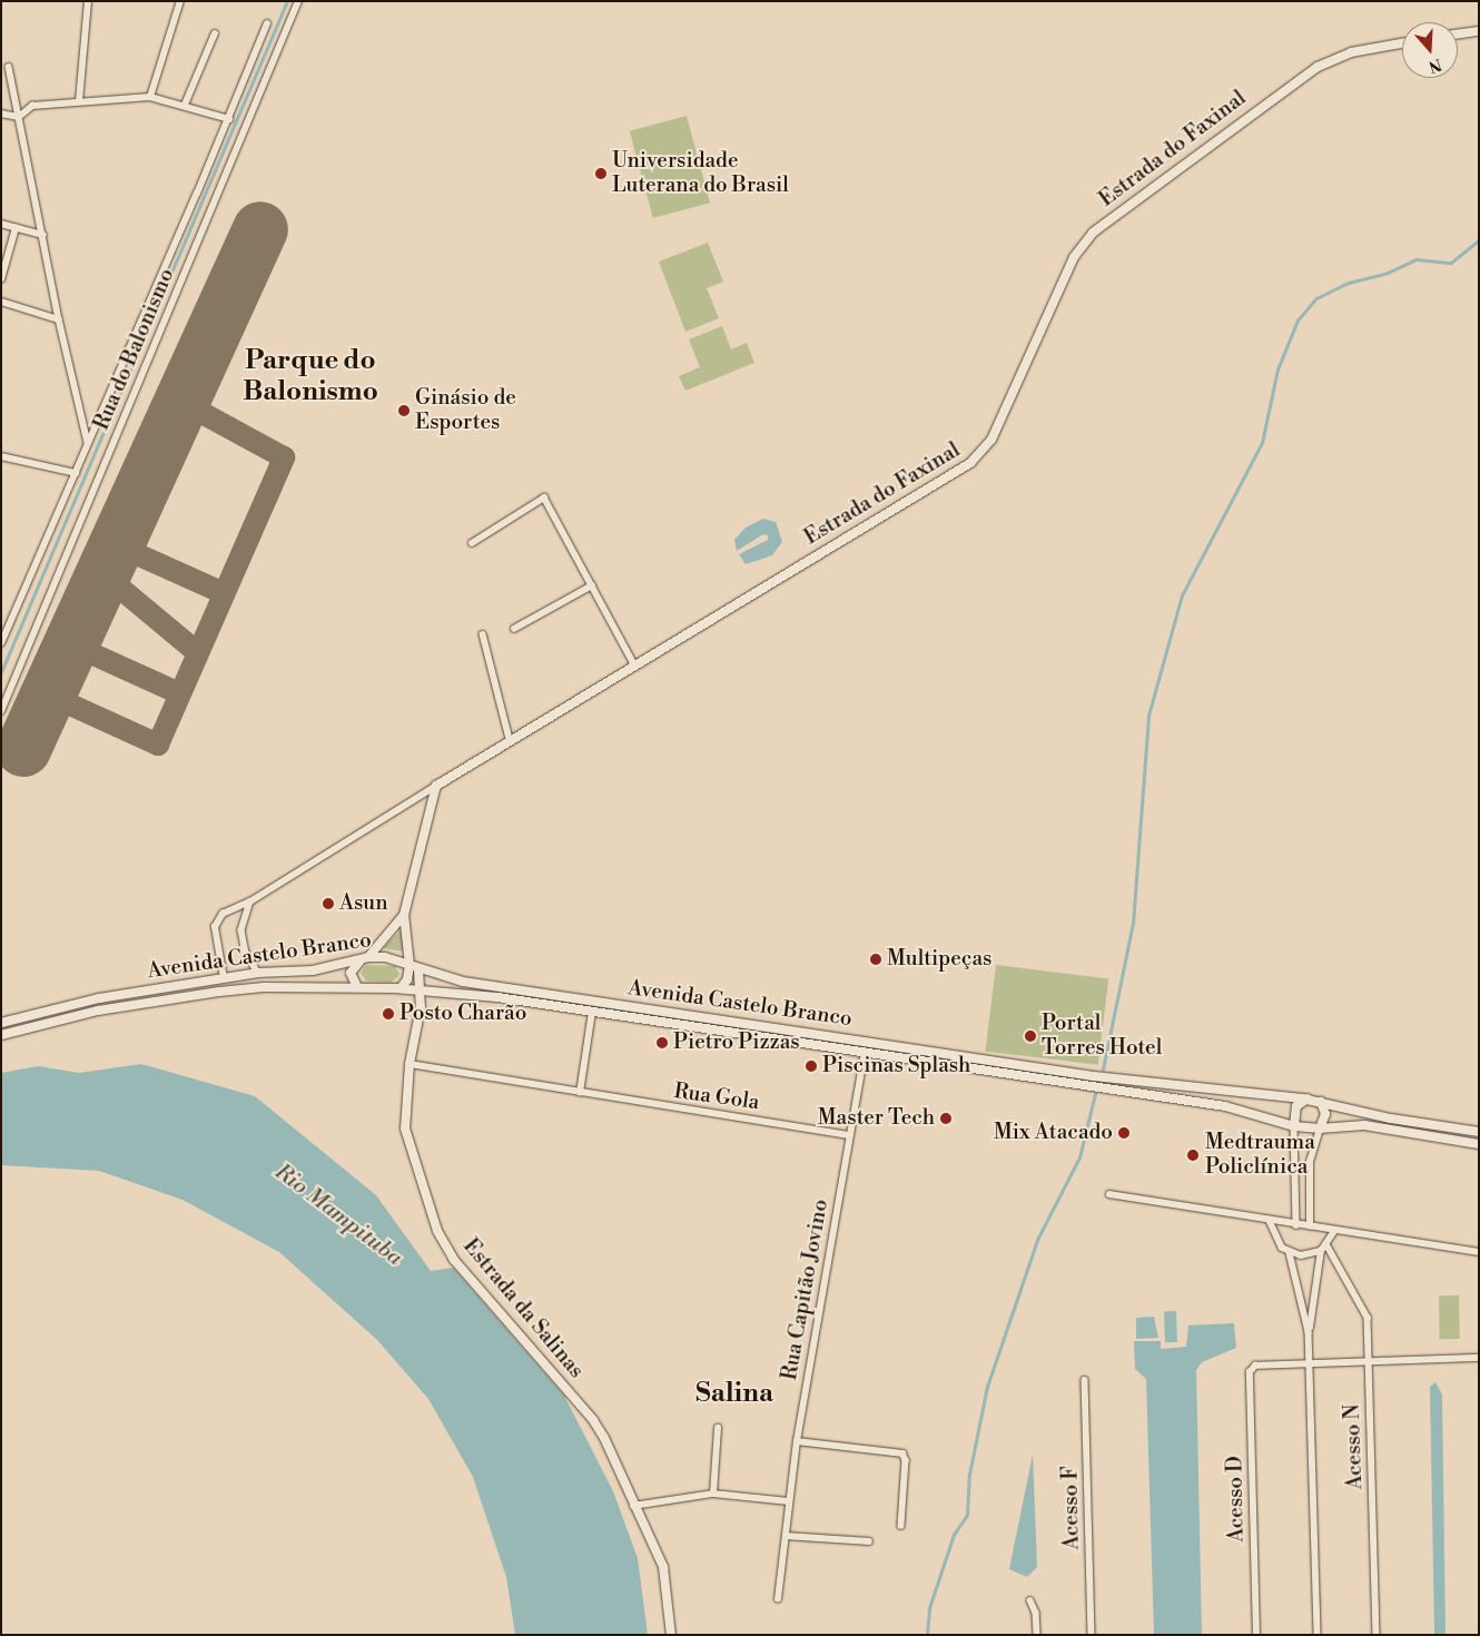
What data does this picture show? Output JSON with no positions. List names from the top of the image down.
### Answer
{
  "streets": {
    "main road": ["Estrada do Faxinal", "Avenida Castelo Branco", "Estrada da Salinas"],
    "street": [
      "Rua do Balonismo",
      "Rua Gola",
      "Rua Capitão Jovino",
      "Acesso N",
      "Acesso D",
      "Acesso F"
    ]
  },
  "crossings": [
    ["Avenida Castelo Branco", "Rua Capitão Jovino"],
    ["Avenida Castelo Branco", "Estrada da Salinas"],
    ["Rua Gola", "Rua Capitão Jovino"],
    ["Rua Gola", "Estrada da Salinas"]
  ],
  "districts": ["Parque do Balonismo", "Salina"],
  "water": ["Rio Mampituba"],
  "places": [
    "Universidade Luterana do Brasil",
    "Ginásio de Esportes",
    "Asun",
    "Multipeças",
    "Posto Charão",
    "Portal Torres Hotel",
    "Pietro Pizzas",
    "Piscinas Splash",
    "Master Tech",
    "Mix Atacado",
    "Medtrauma Policlínica"
  ],
  "north": "bottom"
}
